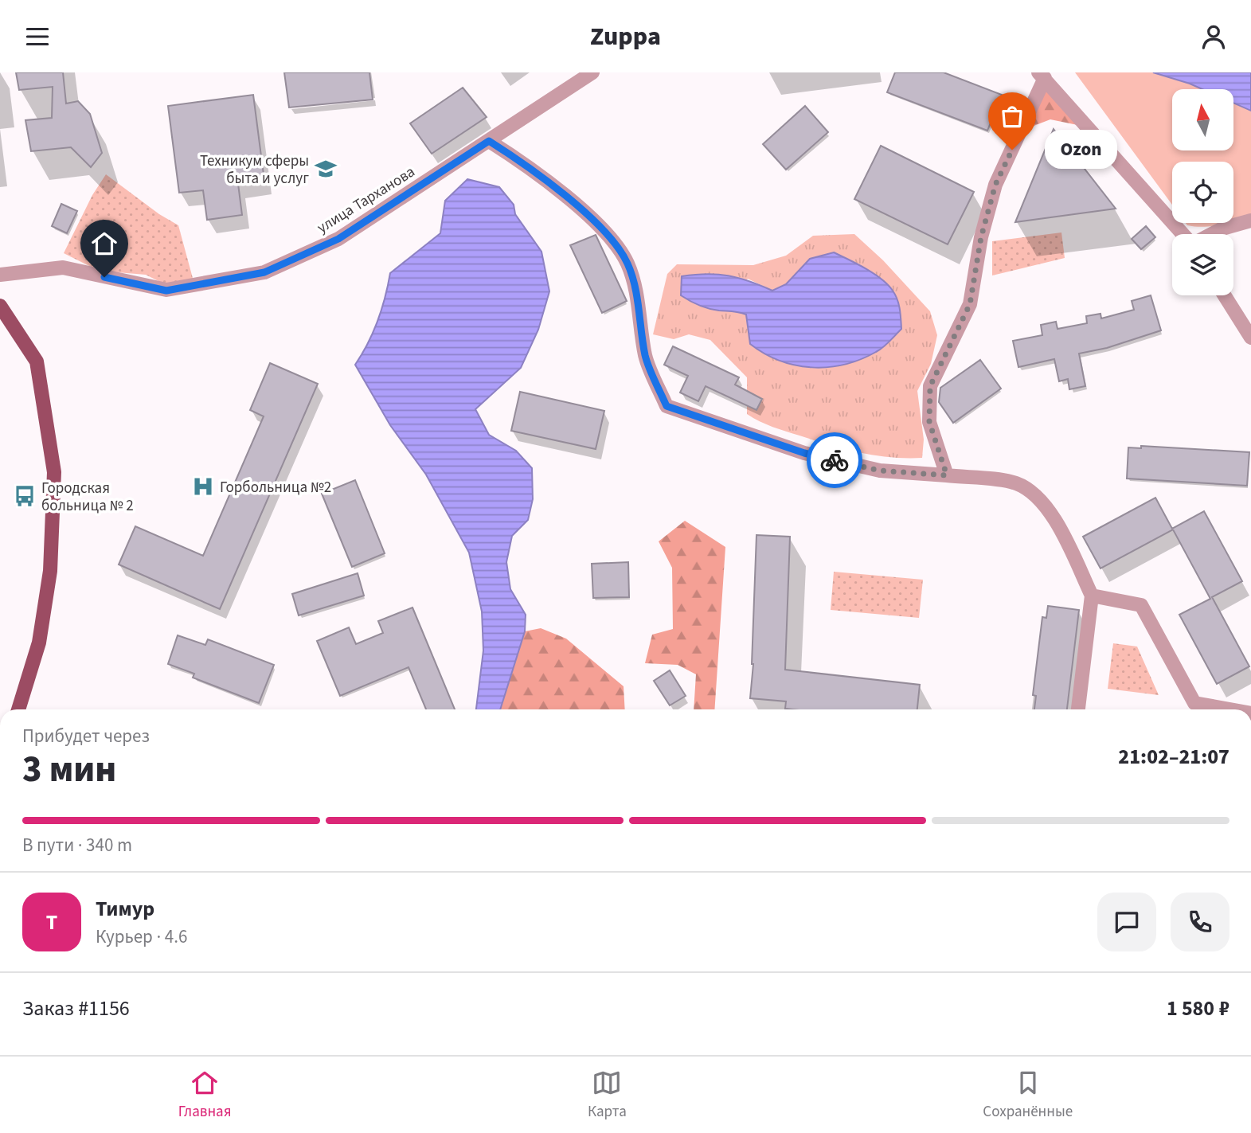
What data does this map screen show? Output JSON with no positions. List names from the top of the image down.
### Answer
{
  "streets": {
    "street": ["улица Тарханова"]
  },
  "places": {
    "other": ["Ozon"],
    "school or university": ["Техникум сферы быта и услуг"],
    "hospital": ["Горбольница №2"],
    "bus stop": ["Городская больница № 2"]
  },
  "north": "top",
  "page": {
    "header": "Zuppa",
    "bubble": "Ozon",
    "heading": ["3 мин", "Прибудет через", "21:02–21:07"],
    "panel": [
      "Тимур",
      "Курьер · 4.6",
      "Заказ #1156",
      "1 580 ₽"
    ],
    "bar": "В пути · 340 m",
    "round": "Т",
    "tabs": ["Главная", "Карта", "Сохранённые"]
  }
}
